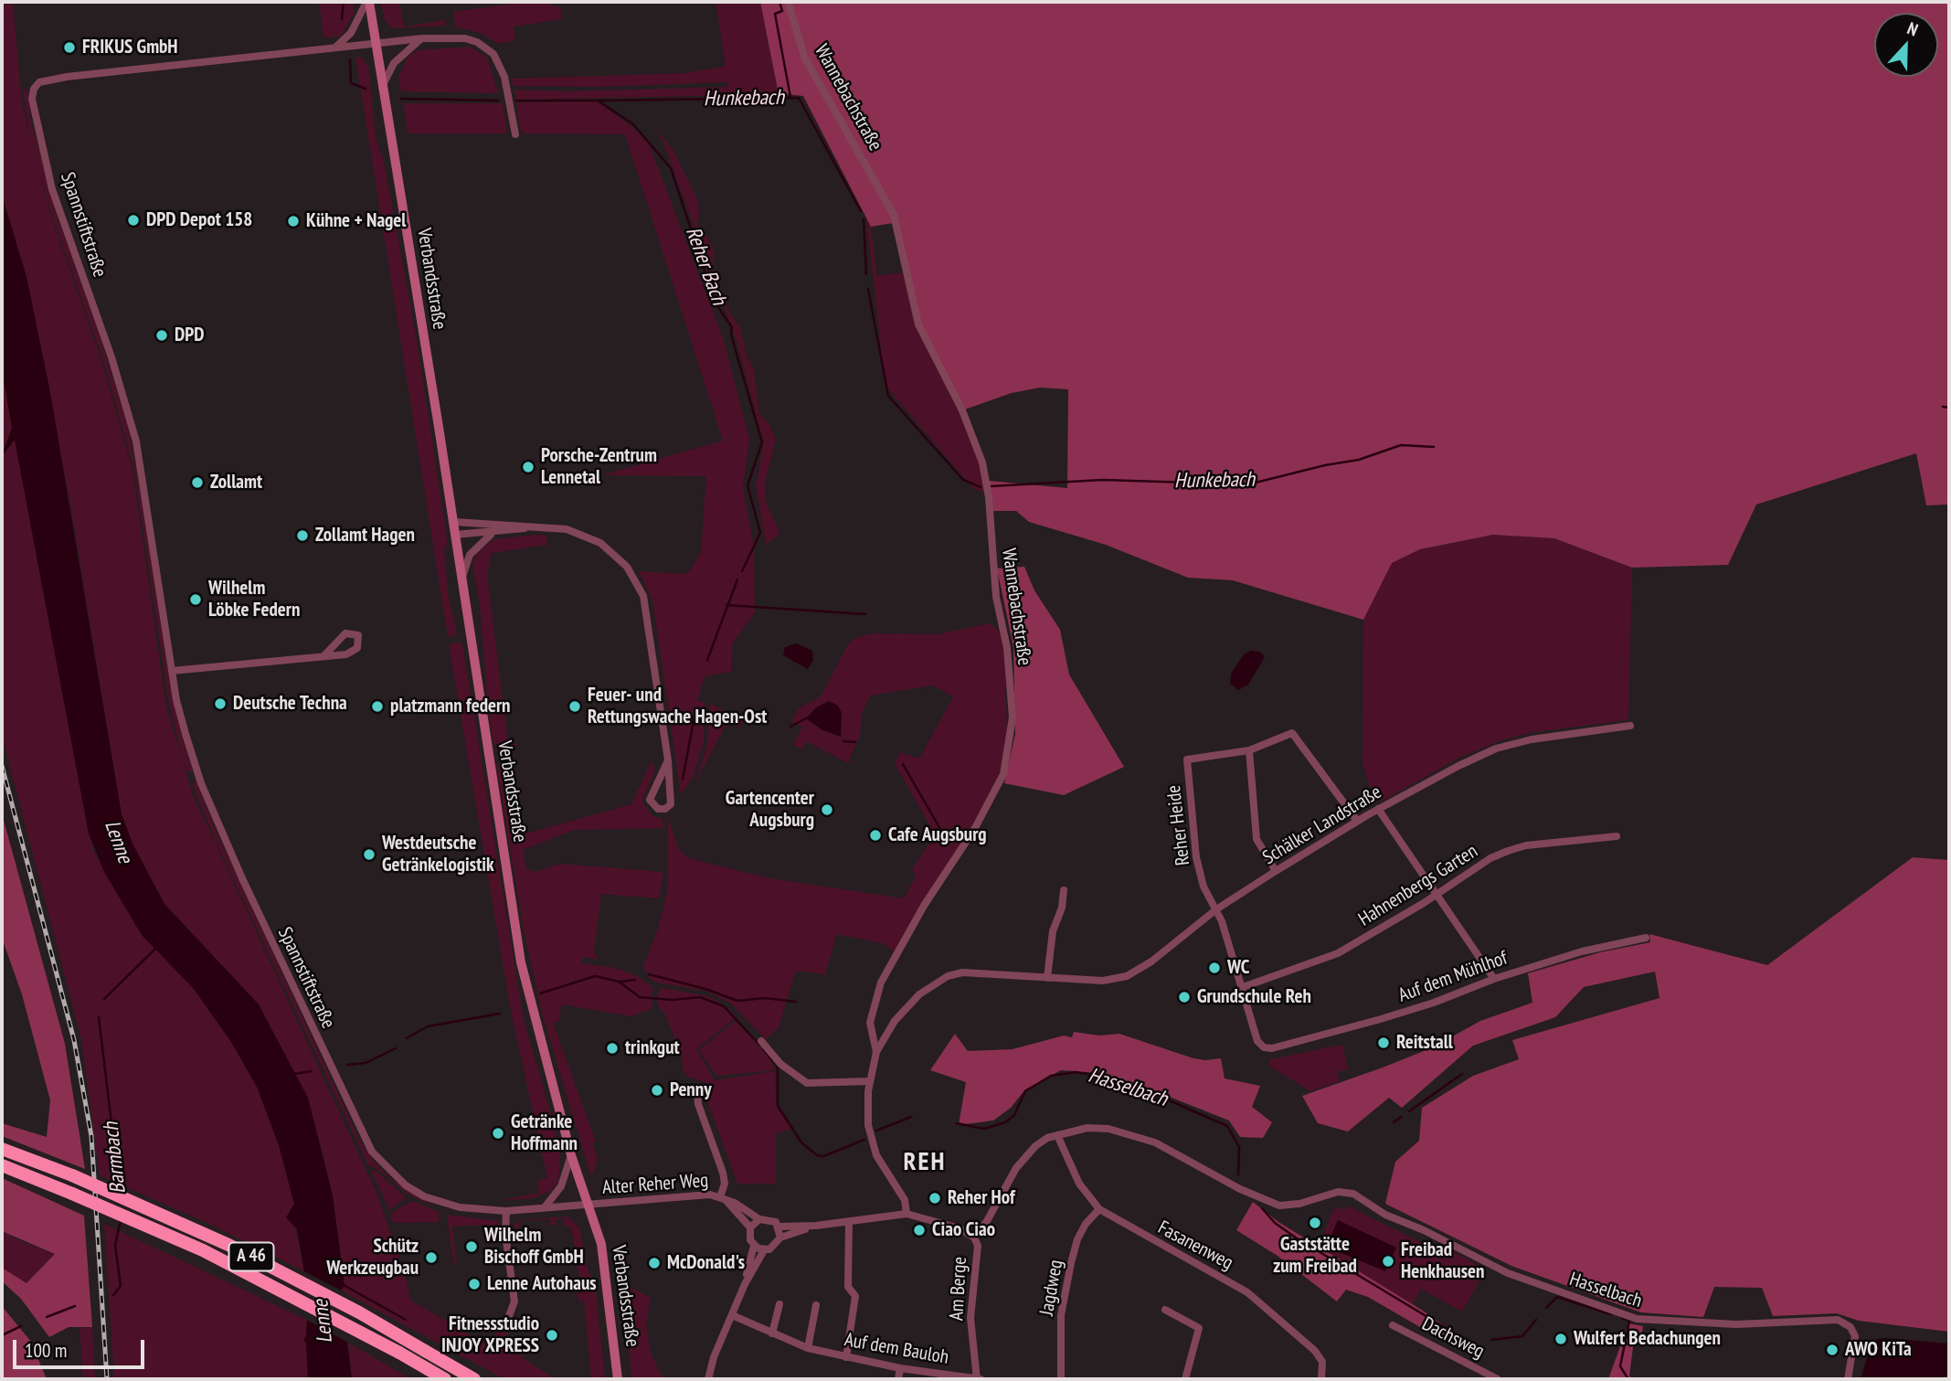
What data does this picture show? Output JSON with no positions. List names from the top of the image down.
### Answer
{
  "streets": {
    "highway": ["A 46"],
    "main road": ["Verbandsstraße"],
    "street": [
      "Wannebachstraße",
      "Spannstiftstraße",
      "Reher Heide",
      "Schälker Landstraße",
      "Hahnenbergs Garten",
      "Auf dem Mühlhof",
      "Alter Reher Weg",
      "Fasanenweg",
      "Jagdweg",
      "Am Berge",
      "Hasselbach",
      "Dachsweg",
      "Auf dem Bauloh"
    ]
  },
  "crossings": [
    ["Wannebachstraße", "Schälker Landstraße"],
    ["Wannebachstraße", "Alter Reher Weg"],
    ["Spannstiftstraße", "Verbandsstraße"],
    ["Spannstiftstraße", "Alter Reher Weg"],
    ["Verbandsstraße", "Alter Reher Weg"],
    ["Reher Heide", "Schälker Landstraße"],
    ["Hahnenbergs Garten", "Auf dem Mühlhof"],
    ["Alter Reher Weg", "Am Berge"],
    ["Alter Reher Weg", "Hasselbach"],
    ["Alter Reher Weg", "Auf dem Bauloh"],
    ["Fasanenweg", "Jagdweg"],
    ["Fasanenweg", "Hasselbach"],
    ["Am Berge", "Hasselbach"],
    ["Am Berge", "Auf dem Bauloh"]
  ],
  "districts": ["REH"],
  "water": [
    "Hunkebach",
    "Reher Bach",
    "Lenne",
    "Hasselbach",
    "Barmbach"
  ],
  "places": [
    "FRIKUS GmbH",
    "DPD Depot 158",
    "Kühne + Nagel",
    "DPD",
    "Porsche-Zentrum Lennetal",
    "Zollamt",
    "Zollamt Hagen",
    "Wilhelm Löbke Federn",
    "Deutsche Techna",
    "platzmann federn",
    "Feuer- und Rettungswache Hagen-Ost",
    "Gartencenter Augsburg",
    "Cafe Augsburg",
    "Westdeutsche Getränkelogistik",
    "WC",
    "Grundschule Reh",
    "Reitstall",
    "trinkgut",
    "Penny",
    "Getränke Hoffmann",
    "Reher Hof",
    "Gaststätte zum Freibad",
    "Ciao Ciao",
    "Wilhelm Bischoff GmbH",
    "Schütz Werkzeugbau",
    "Freibad Henkhausen",
    "McDonald's",
    "Lenne Autohaus",
    "Fitnessstudio INJOY XPRESS",
    "Wulfert Bedachungen",
    "AWO KiTa"
  ],
  "scale_bar": "100 m",
  "north": "top"
}
